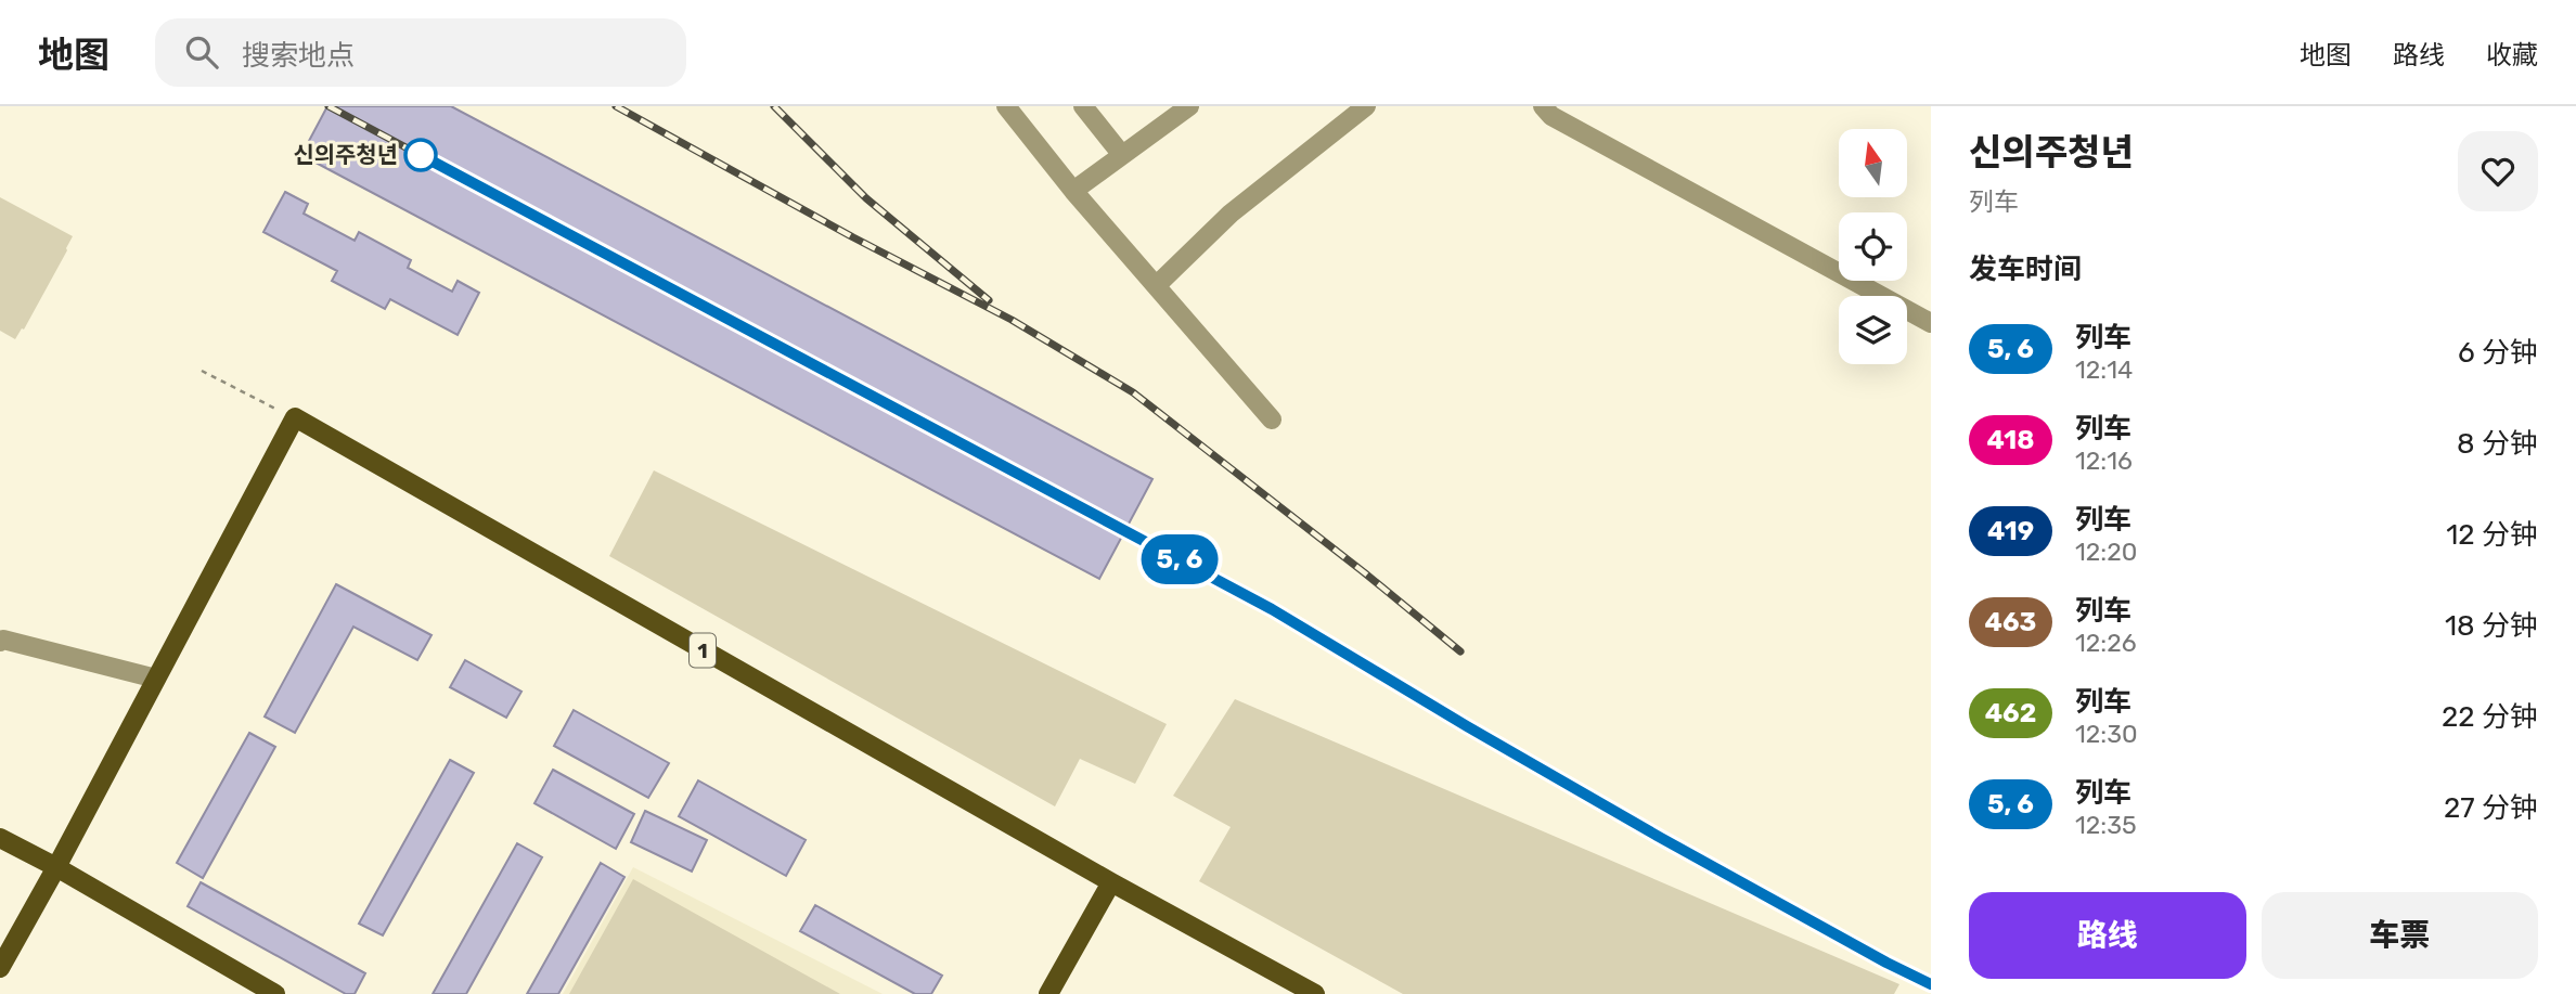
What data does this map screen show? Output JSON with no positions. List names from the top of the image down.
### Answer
{
  "streets": {
    "main road": ["1"]
  },
  "places": ["신의주청년"],
  "north": "top",
  "page": {
    "header": "地图",
    "search": "搜索地点",
    "nav": ["地图", "路线", "收藏"],
    "on_map": "5, 6",
    "heading": [
      ["신의주청년", "列车"],
      "发车时间"
    ],
    "list": [
      {
        "mark": "5, 6",
        "name": "列车",
        "note": "12:14",
        "value": "6 分钟"
      },
      {
        "mark": "418",
        "name": "列车",
        "note": "12:16",
        "value": "8 分钟"
      },
      {
        "mark": "419",
        "name": "列车",
        "note": "12:20",
        "value": "12 分钟"
      },
      {
        "mark": "463",
        "name": "列车",
        "note": "12:26",
        "value": "18 分钟"
      },
      {
        "mark": "462",
        "name": "列车",
        "note": "12:30",
        "value": "22 分钟"
      },
      {
        "mark": "5, 6",
        "name": "列车",
        "note": "12:35",
        "value": "27 分钟"
      }
    ],
    "buttons": ["路线", "车票"]
  }
}
